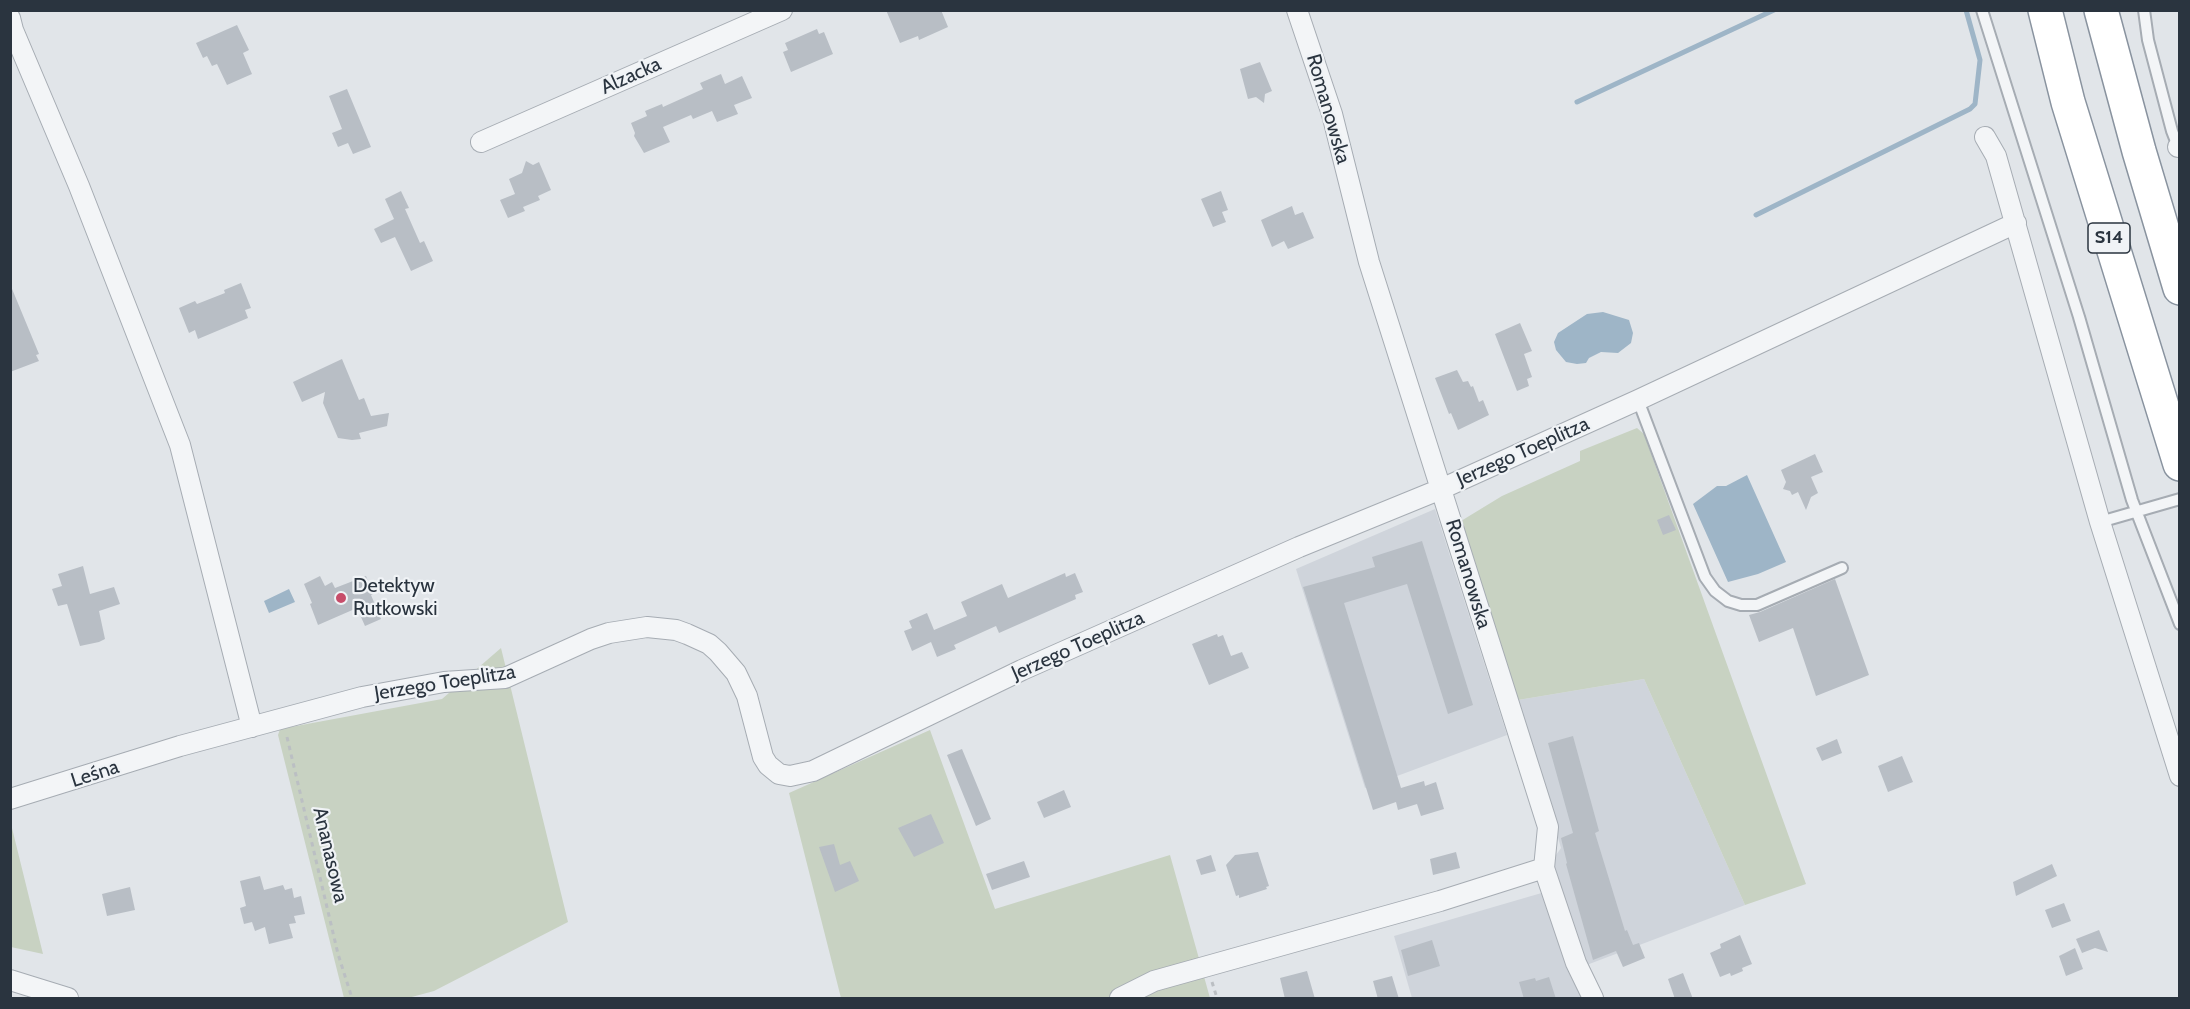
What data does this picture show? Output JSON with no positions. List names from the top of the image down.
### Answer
{
  "streets": {
    "highway": ["S14"],
    "street": [
      "Alzacka",
      "Romanowska",
      "Jerzego Toeplitza",
      "Leśna"
    ],
    "path": ["Ananasowa"]
  },
  "crossings": [
    ["Romanowska", "Jerzego Toeplitza"],
    ["Jerzego Toeplitza", "Leśna"],
    ["Jerzego Toeplitza", "Ananasowa"]
  ],
  "places": ["Detektyw Rutkowski"]
}
